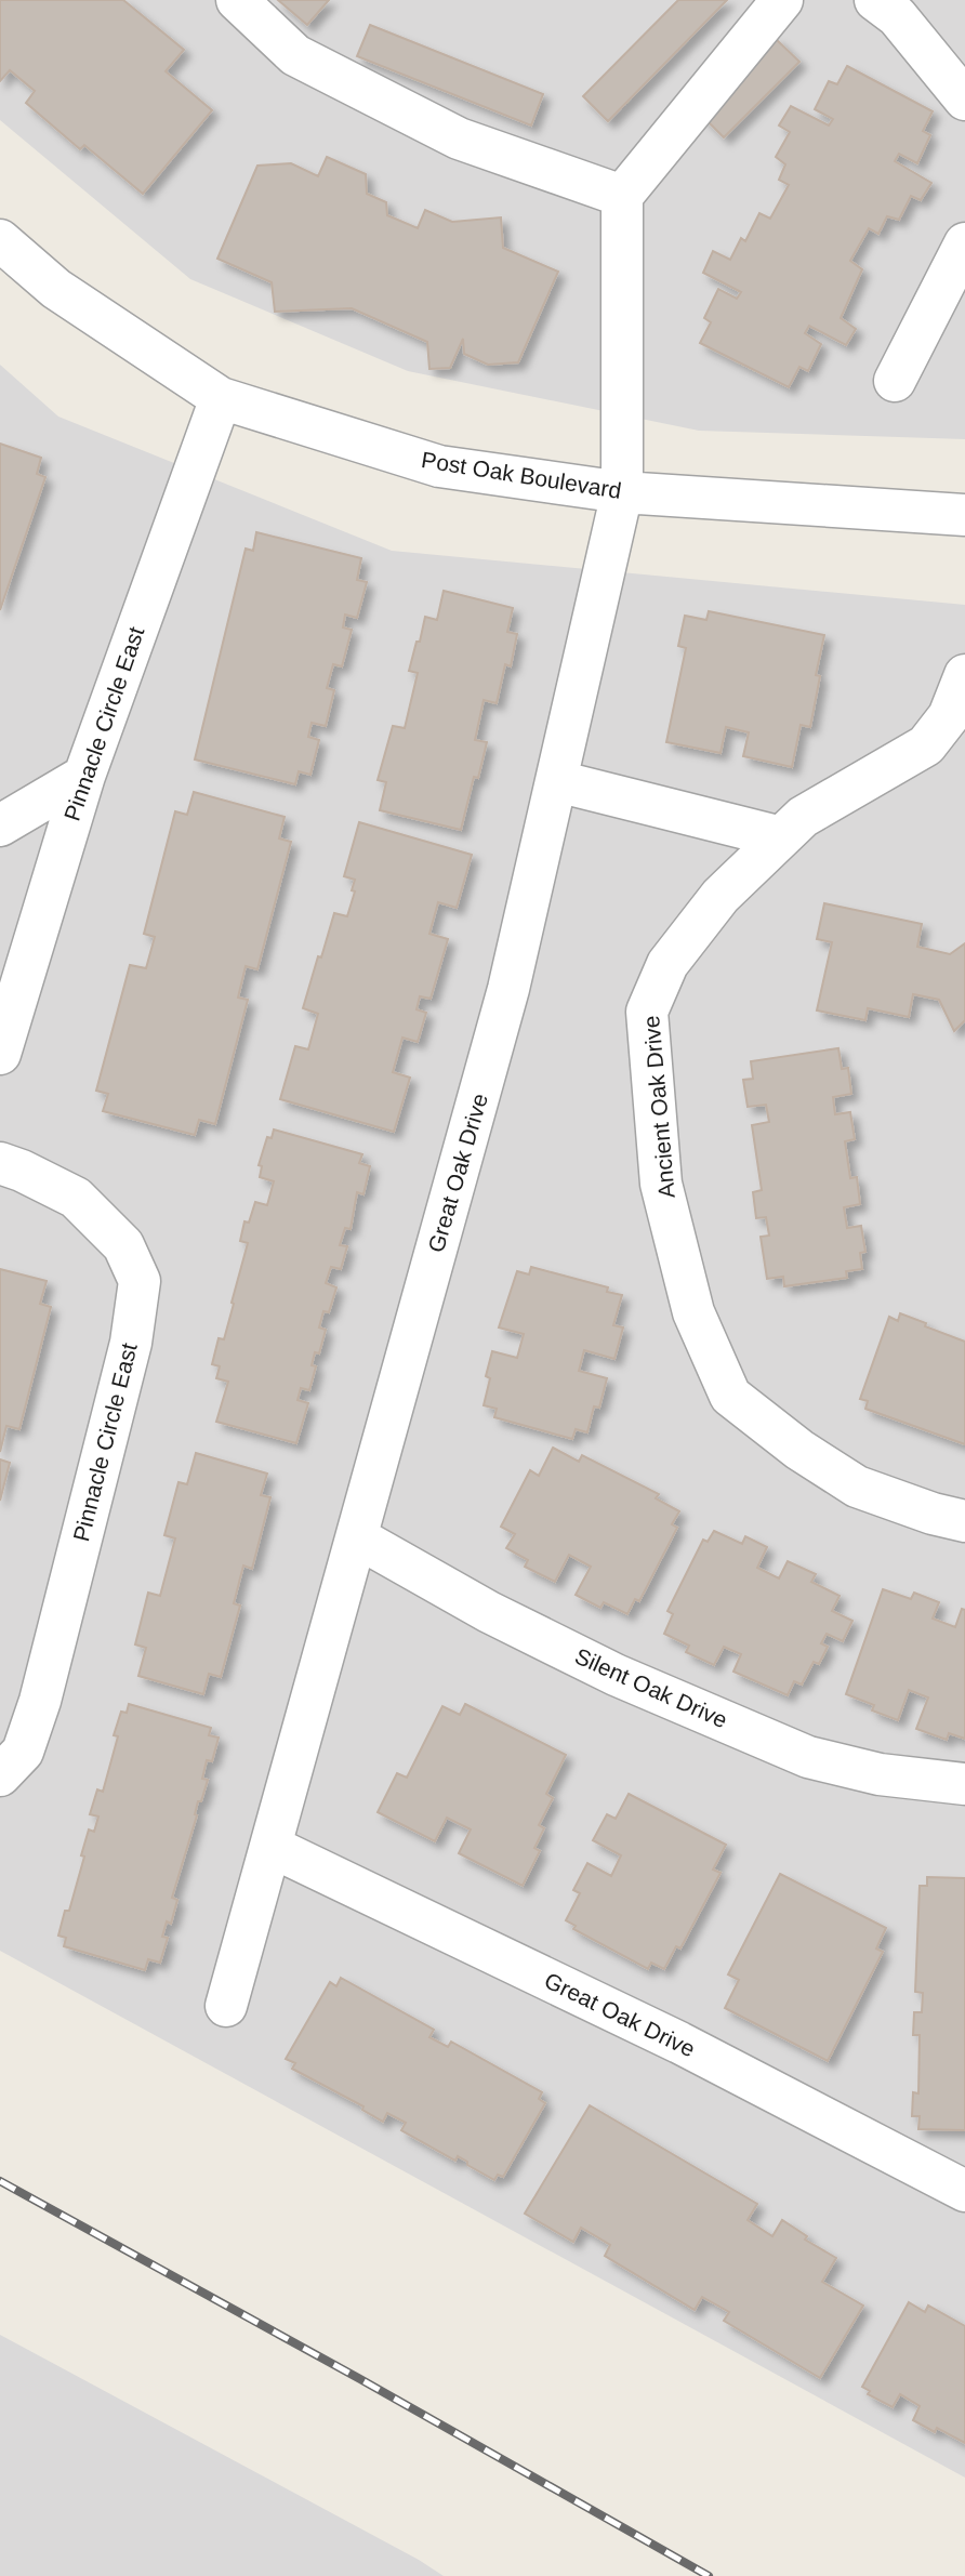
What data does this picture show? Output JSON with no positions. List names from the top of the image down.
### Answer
{
  "streets": {
    "street": [
      "Post Oak Boulevard",
      "Pinnacle Circle East",
      "Ancient Oak Drive",
      "Great Oak Drive",
      "Silent Oak Drive"
    ]
  },
  "crossings": [
    ["Post Oak Boulevard", "Pinnacle Circle East"],
    ["Post Oak Boulevard", "Great Oak Drive"],
    ["Great Oak Drive", "Silent Oak Drive"]
  ]
}
